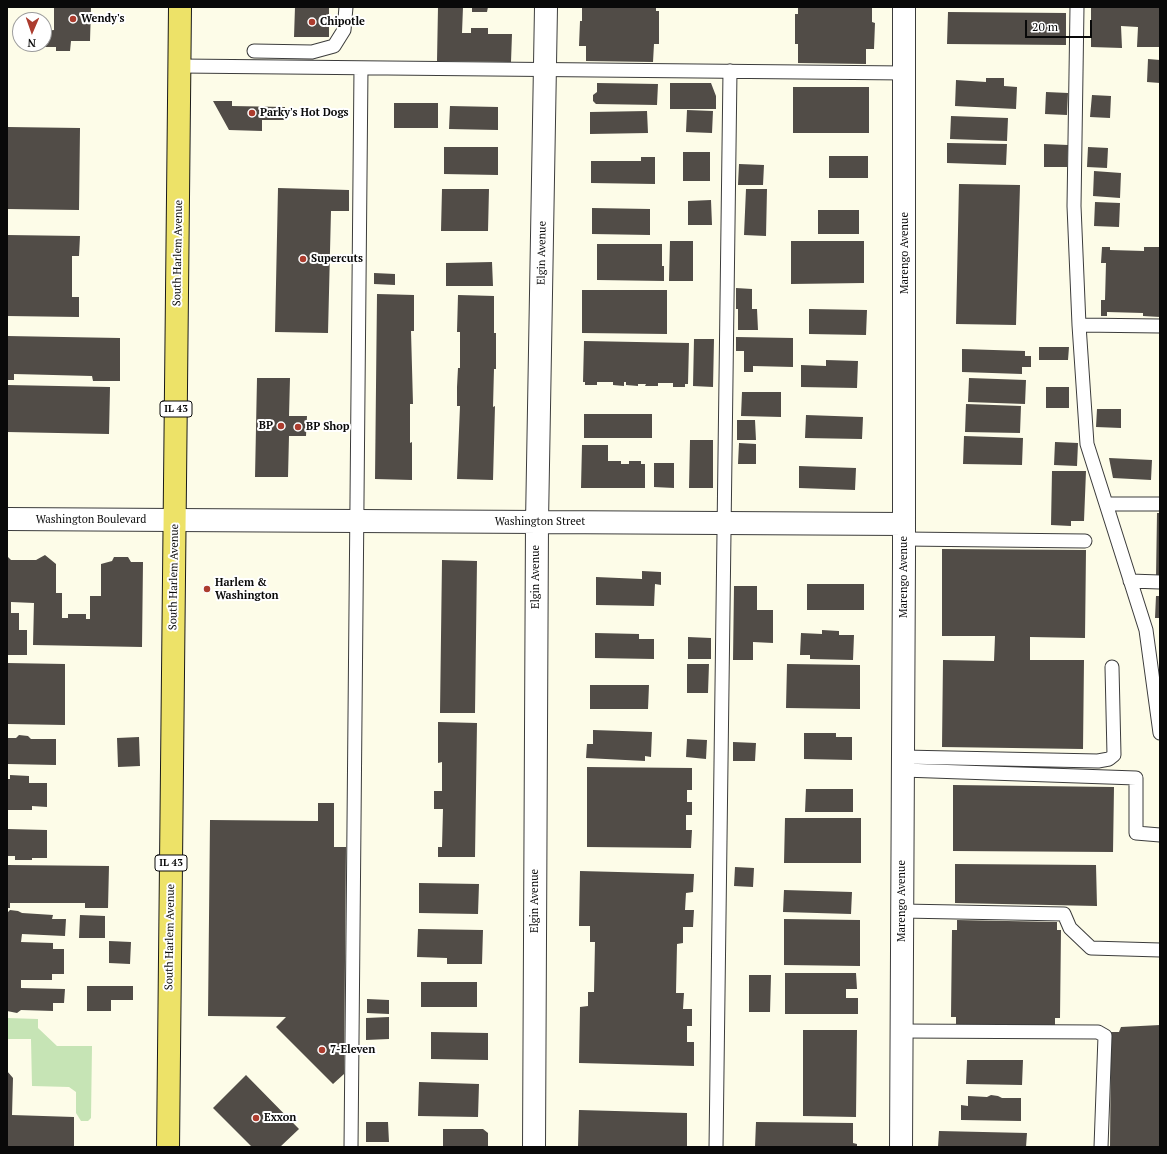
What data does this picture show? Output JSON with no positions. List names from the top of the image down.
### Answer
{
  "streets": {
    "main road": ["South Harlem Avenue", "IL 43"],
    "street": [
      "Elgin Avenue",
      "Marengo Avenue",
      "Washington Boulevard",
      "Washington Street"
    ]
  },
  "crossings": [
    ["South Harlem Avenue", "Washington Boulevard"],
    ["South Harlem Avenue", "Washington Street"],
    ["Elgin Avenue", "Washington Street"],
    ["Marengo Avenue", "Washington Street"],
    ["Washington Boulevard", "Washington Street"]
  ],
  "places": [
    "Wendy's",
    "Chipotle",
    "Parky's Hot Dogs",
    "Supercuts",
    "BP",
    "BP Shop",
    "Harlem & Washington",
    "7-Eleven",
    "Exxon"
  ],
  "scale_bar": "20 m",
  "north": "bottom"
}
